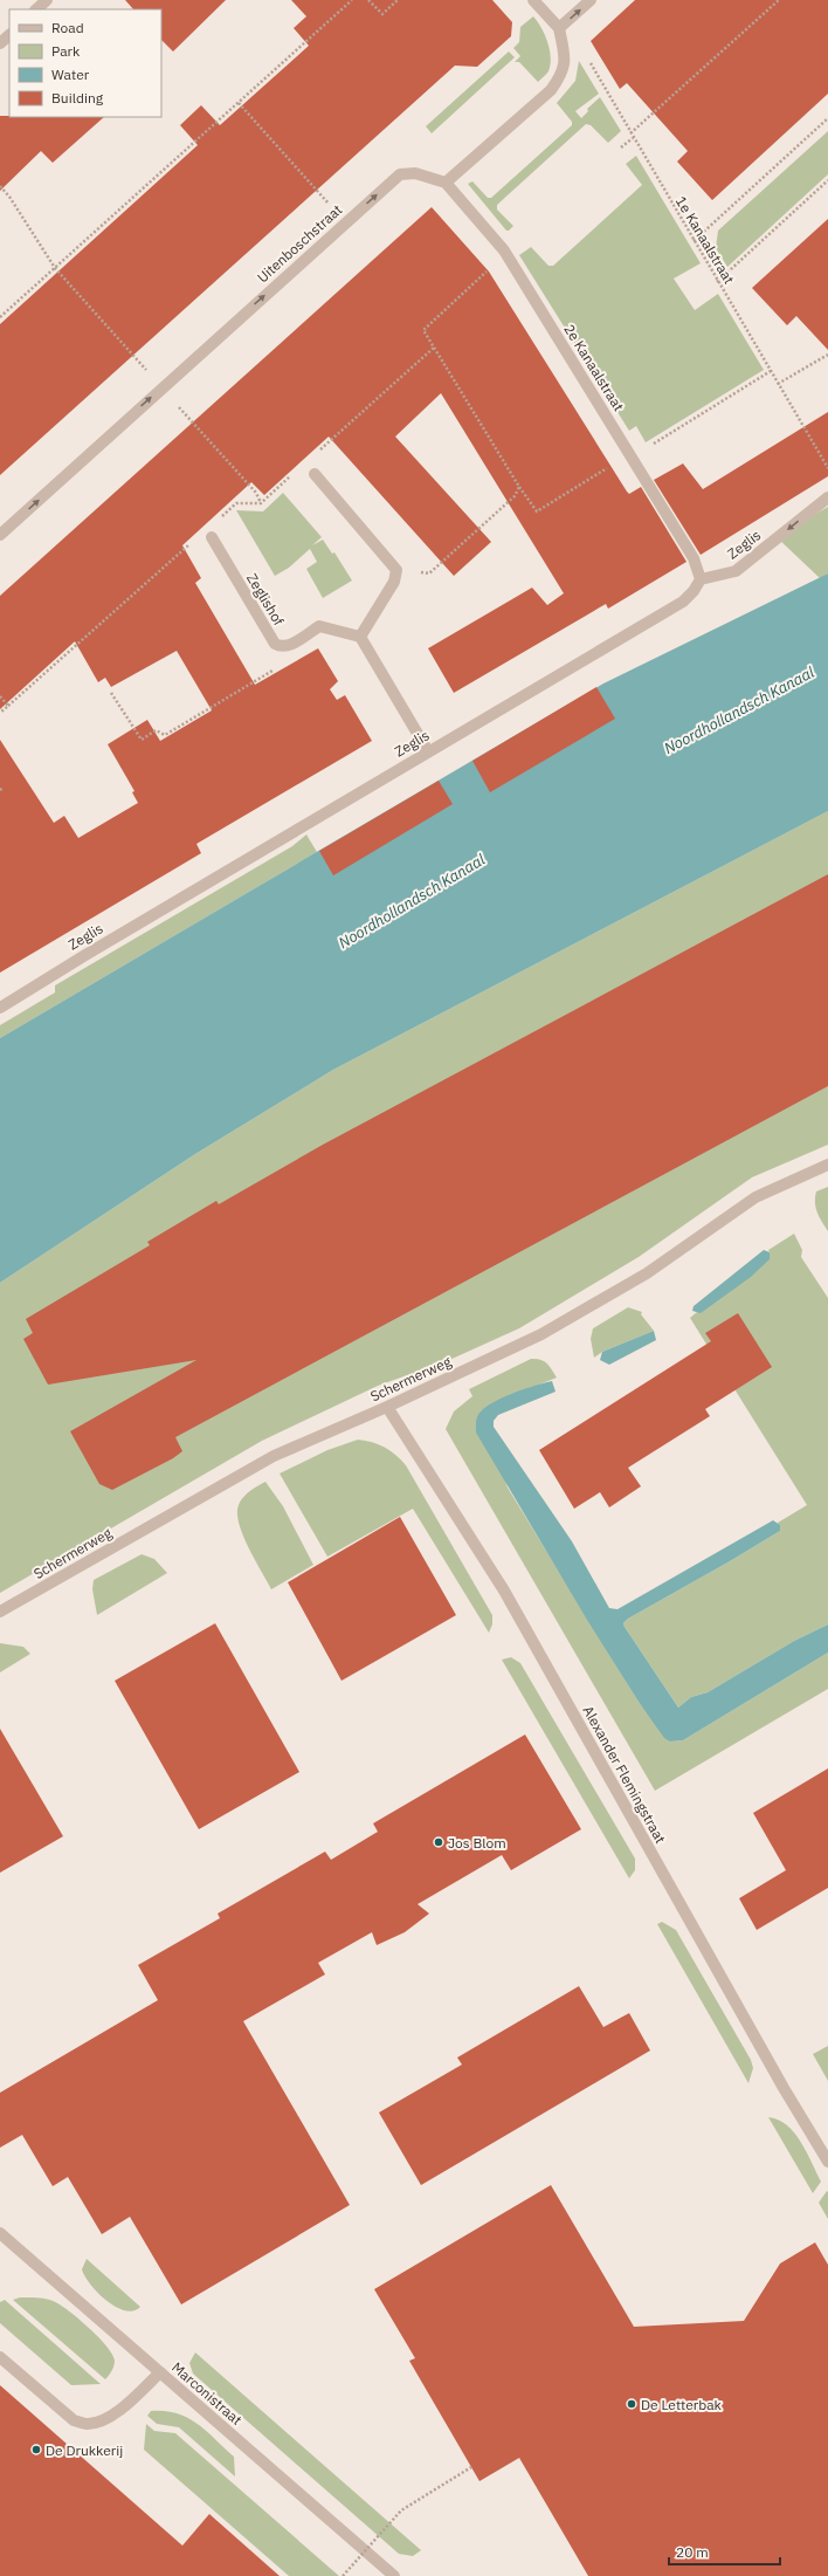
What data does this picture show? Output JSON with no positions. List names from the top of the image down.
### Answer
{
  "streets": {
    "street": [
      "Uitenboschstraat",
      "2e Kanaalstraat",
      "Zeglis",
      "Zeglishof",
      "Schermerweg",
      "Alexander Flemingstraat",
      "Marconistraat"
    ],
    "path": ["1e Kanaalstraat"]
  },
  "crossings": [
    ["Uitenboschstraat", "2e Kanaalstraat"],
    ["2e Kanaalstraat", "Zeglis"],
    ["Schermerweg", "Alexander Flemingstraat"]
  ],
  "one_way": ["Uitenboschstraat"],
  "water": ["Noordhollandsch Kanaal"],
  "places": ["Jos Blom", "De Letterbak", "De Drukkerij"],
  "legend": [
    "Road",
    "Park",
    "Water",
    "Building"
  ],
  "scale_bar": "20 m"
}
